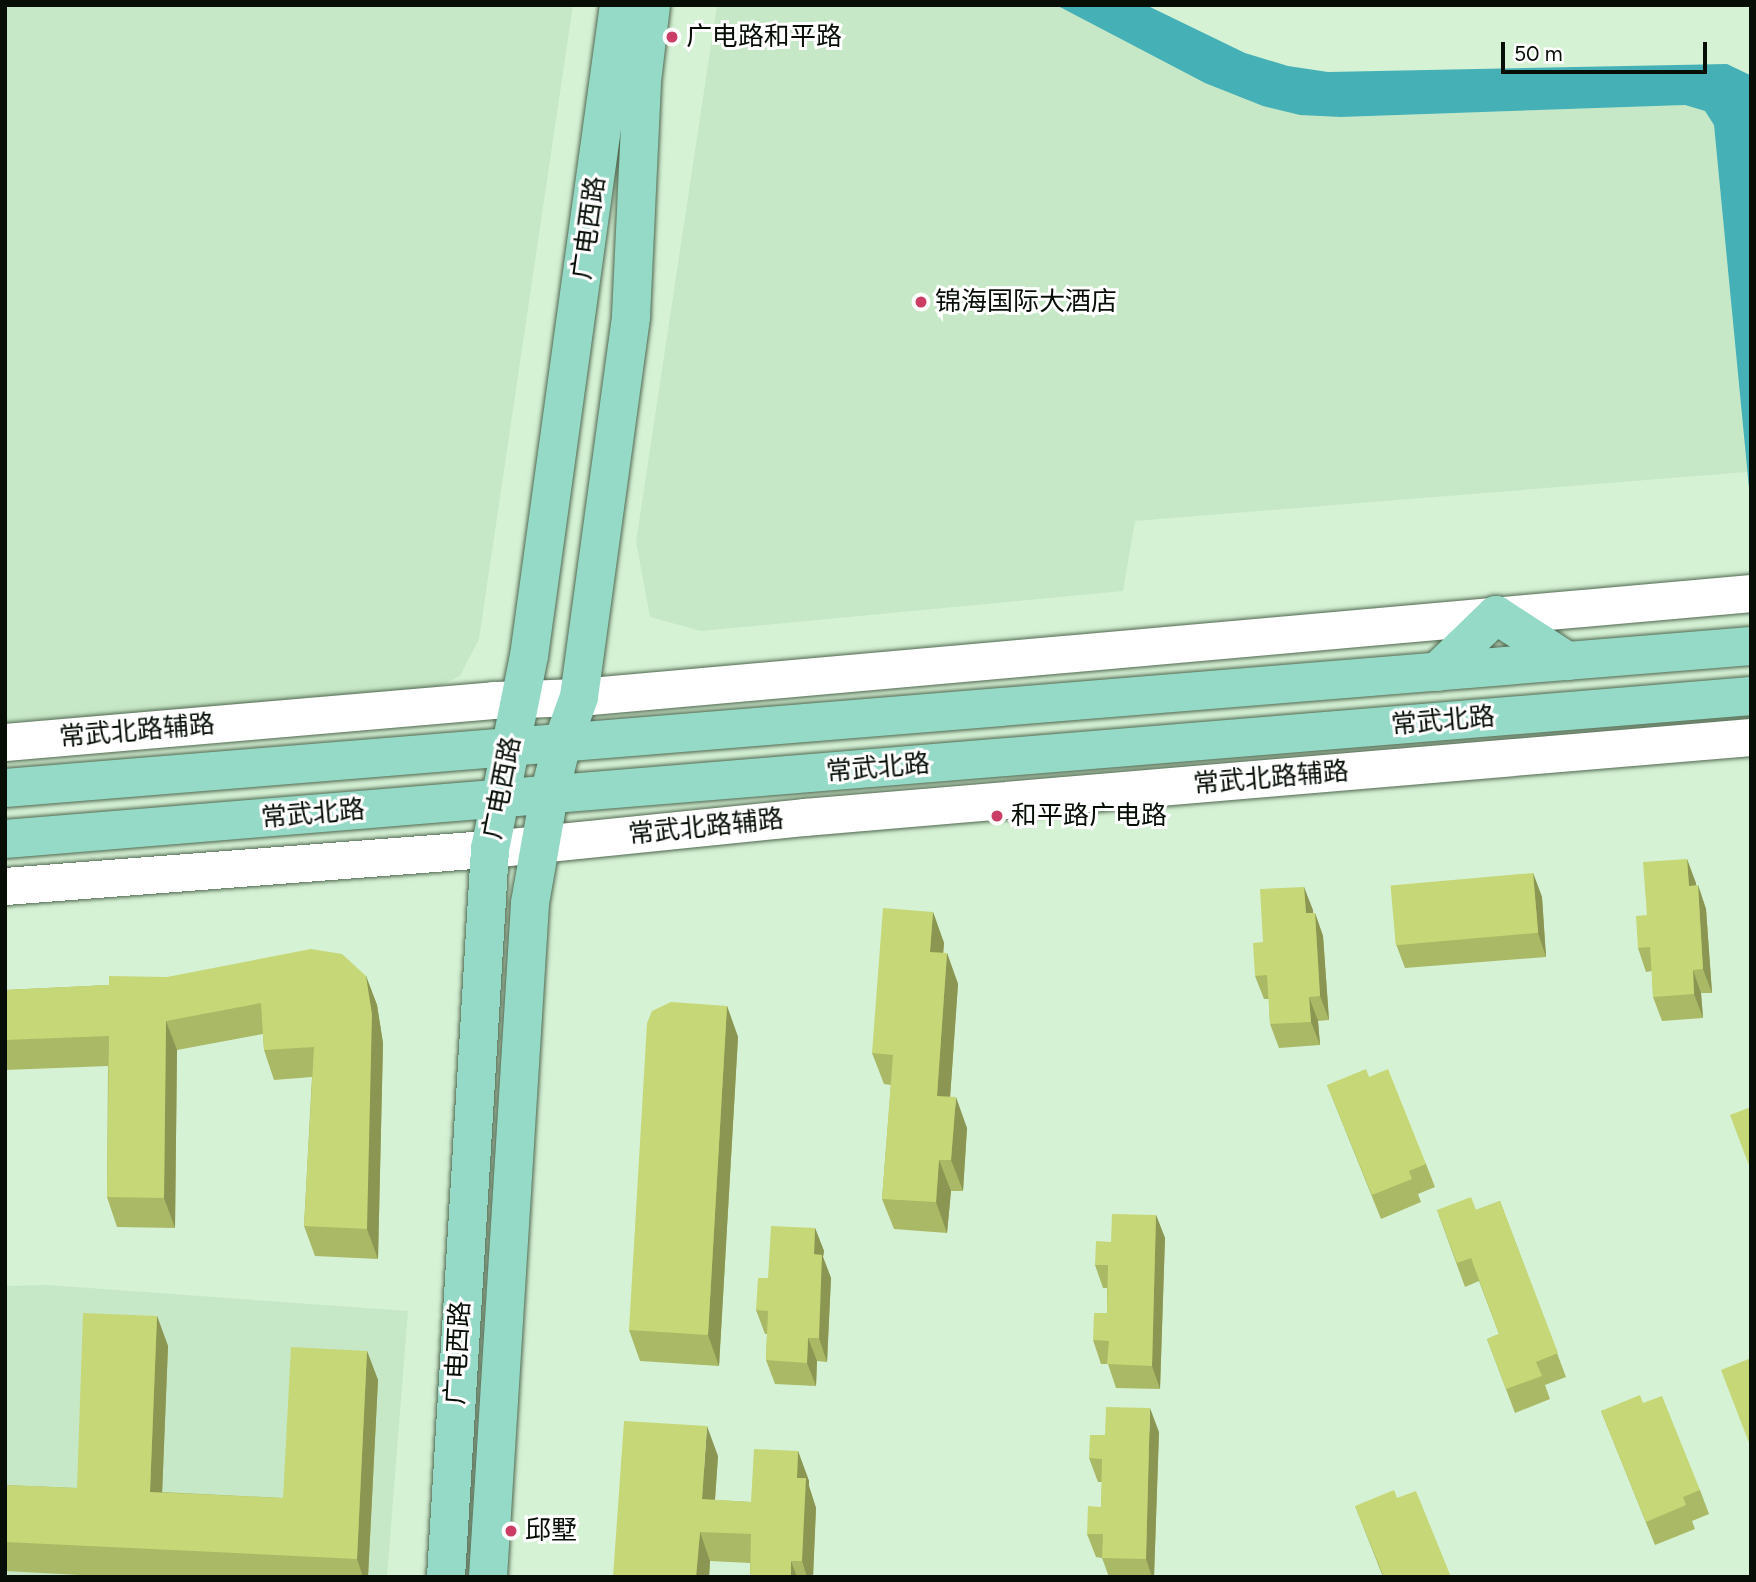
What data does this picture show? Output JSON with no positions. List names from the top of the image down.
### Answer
{
  "streets": {
    "main road": ["广电西路", "常武北路"],
    "street": ["常武北路辅路"]
  },
  "crossings": [
    ["广电西路", "常武北路"],
    ["广电西路", "常武北路辅路"]
  ],
  "places": [
    "广电路和平路",
    "锦海国际大酒店",
    "和平路广电路",
    "邱墅"
  ],
  "scale_bar": "50 m"
}
